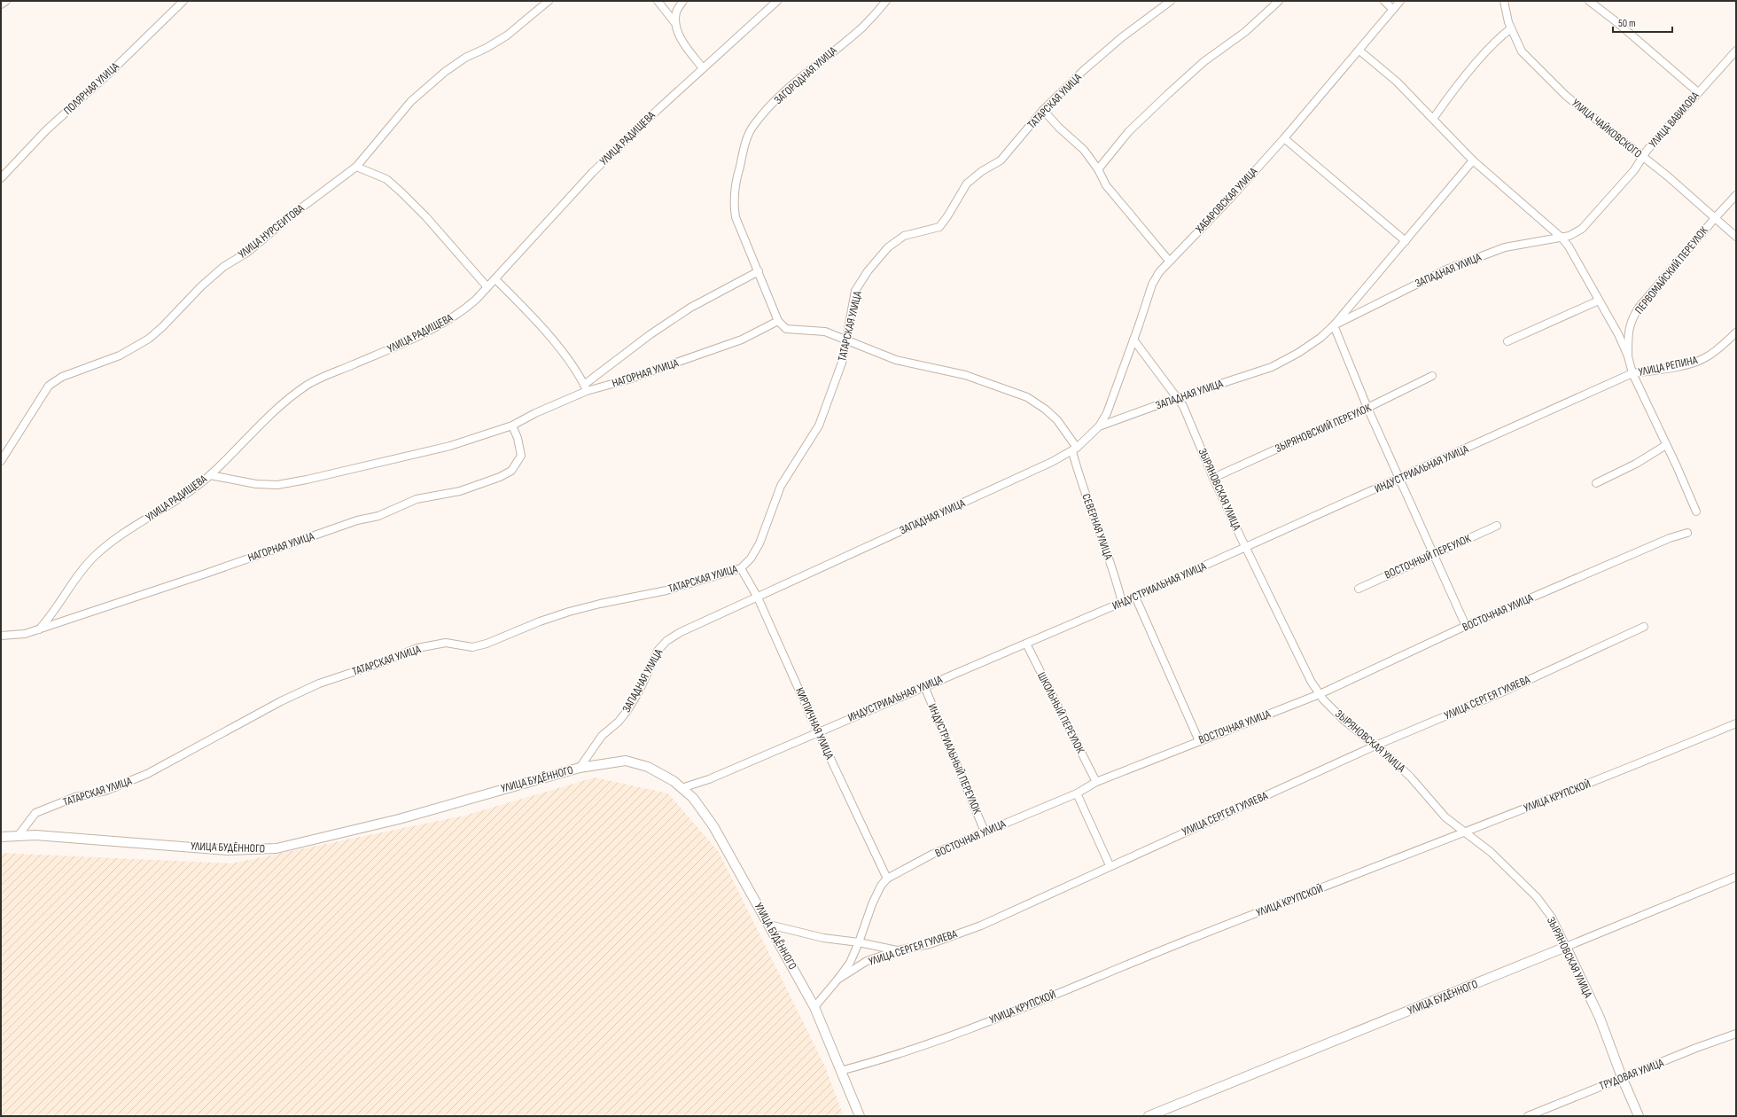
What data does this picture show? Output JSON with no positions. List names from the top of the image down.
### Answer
{
  "streets": {
    "street": [
      "ЗАГОРОДНАЯ УЛИЦА",
      "ПОЛЯРНАЯ УЛИЦА",
      "ТАТАРСКАЯ УЛИЦА",
      "УЛИЦА ВАВИЛОВА",
      "УЛИЦА ЧАЙКОВСКОГО",
      "УЛИЦА РАДИЩЕВА",
      "ХАБАРОВСКАЯ УЛИЦА",
      "УЛИЦА НУРСЕИТОВА",
      "ЗАПАДНАЯ УЛИЦА",
      "ПЕРВОМАЙСКИЙ ПЕРЕУЛОК",
      "УЛИЦА РЕПИНА",
      "НАГОРНАЯ УЛИЦА",
      "ЗЫРЯНОВСКИЙ ПЕРЕУЛОК",
      "ИНДУСТРИАЛЬНАЯ УЛИЦА",
      "ЗЫРЯНОВСКАЯ УЛИЦА",
      "СЕВЕРНАЯ УЛИЦА",
      "ВОСТОЧНЫЙ ПЕРЕУЛОК",
      "ВОСТОЧНАЯ УЛИЦА",
      "УЛИЦА СЕРГЕЯ ГУЛЯЕВА",
      "ШКОЛЬНЫЙ ПЕРЕУЛОК",
      "КИРПИЧНАЯ УЛИЦА",
      "ИНДУСТРИАЛЬНЫЙ ПЕРЕУЛОК",
      "УЛИЦА БУДЁННОГО",
      "УЛИЦА КРУПСКОЙ",
      "ТРУДОВАЯ УЛИЦА"
    ]
  },
  "crossings": [
    ["ЗАГОРОДНАЯ УЛИЦА", "НАГОРНАЯ УЛИЦА"],
    ["ТАТАРСКАЯ УЛИЦА", "КИРПИЧНАЯ УЛИЦА"],
    ["ТАТАРСКАЯ УЛИЦА", "УЛИЦА БУДЁННОГО"],
    ["УЛИЦА ВАВИЛОВА", "УЛИЦА ЧАЙКОВСКОГО"],
    ["УЛИЦА ВАВИЛОВА", "ЗАПАДНАЯ УЛИЦА"],
    ["УЛИЦА ЧАЙКОВСКОГО", "ПЕРВОМАЙСКИЙ ПЕРЕУЛОК"],
    ["УЛИЦА РАДИЩЕВА", "НАГОРНАЯ УЛИЦА"],
    ["ХАБАРОВСКАЯ УЛИЦА", "ЗАПАДНАЯ УЛИЦА"],
    ["ХАБАРОВСКАЯ УЛИЦА", "ЗЫРЯНОВСКАЯ УЛИЦА"],
    ["ЗАПАДНАЯ УЛИЦА", "ЗЫРЯНОВСКАЯ УЛИЦА"],
    ["ЗАПАДНАЯ УЛИЦА", "СЕВЕРНАЯ УЛИЦА"],
    ["ЗАПАДНАЯ УЛИЦА", "КИРПИЧНАЯ УЛИЦА"],
    ["ЗАПАДНАЯ УЛИЦА", "УЛИЦА БУДЁННОГО"],
    ["УЛИЦА РЕПИНА", "ИНДУСТРИАЛЬНАЯ УЛИЦА"],
    ["ЗЫРЯНОВСКИЙ ПЕРЕУЛОК", "ЗЫРЯНОВСКАЯ УЛИЦА"],
    ["ИНДУСТРИАЛЬНАЯ УЛИЦА", "ЗЫРЯНОВСКАЯ УЛИЦА"],
    ["ИНДУСТРИАЛЬНАЯ УЛИЦА", "СЕВЕРНАЯ УЛИЦА"],
    ["ИНДУСТРИАЛЬНАЯ УЛИЦА", "ШКОЛЬНЫЙ ПЕРЕУЛОК"],
    ["ИНДУСТРИАЛЬНАЯ УЛИЦА", "КИРПИЧНАЯ УЛИЦА"],
    ["ИНДУСТРИАЛЬНАЯ УЛИЦА", "ИНДУСТРИАЛЬНЫЙ ПЕРЕУЛОК"],
    ["ИНДУСТРИАЛЬНАЯ УЛИЦА", "УЛИЦА БУДЁННОГО"],
    ["ЗЫРЯНОВСКАЯ УЛИЦА", "ВОСТОЧНАЯ УЛИЦА"],
    ["ЗЫРЯНОВСКАЯ УЛИЦА", "УЛИЦА СЕРГЕЯ ГУЛЯЕВА"],
    ["ЗЫРЯНОВСКАЯ УЛИЦА", "УЛИЦА БУДЁННОГО"],
    ["ЗЫРЯНОВСКАЯ УЛИЦА", "УЛИЦА КРУПСКОЙ"],
    ["ЗЫРЯНОВСКАЯ УЛИЦА", "ТРУДОВАЯ УЛИЦА"],
    ["ВОСТОЧНАЯ УЛИЦА", "УЛИЦА СЕРГЕЯ ГУЛЯЕВА"],
    ["ВОСТОЧНАЯ УЛИЦА", "ШКОЛЬНЫЙ ПЕРЕУЛОК"],
    ["ВОСТОЧНАЯ УЛИЦА", "КИРПИЧНАЯ УЛИЦА"],
    ["ВОСТОЧНАЯ УЛИЦА", "ИНДУСТРИАЛЬНЫЙ ПЕРЕУЛОК"],
    ["УЛИЦА СЕРГЕЯ ГУЛЯЕВА", "УЛИЦА БУДЁННОГО"],
    ["УЛИЦА БУДЁННОГО", "УЛИЦА КРУПСКОЙ"]
  ],
  "scale_bar": "50 m"
}
